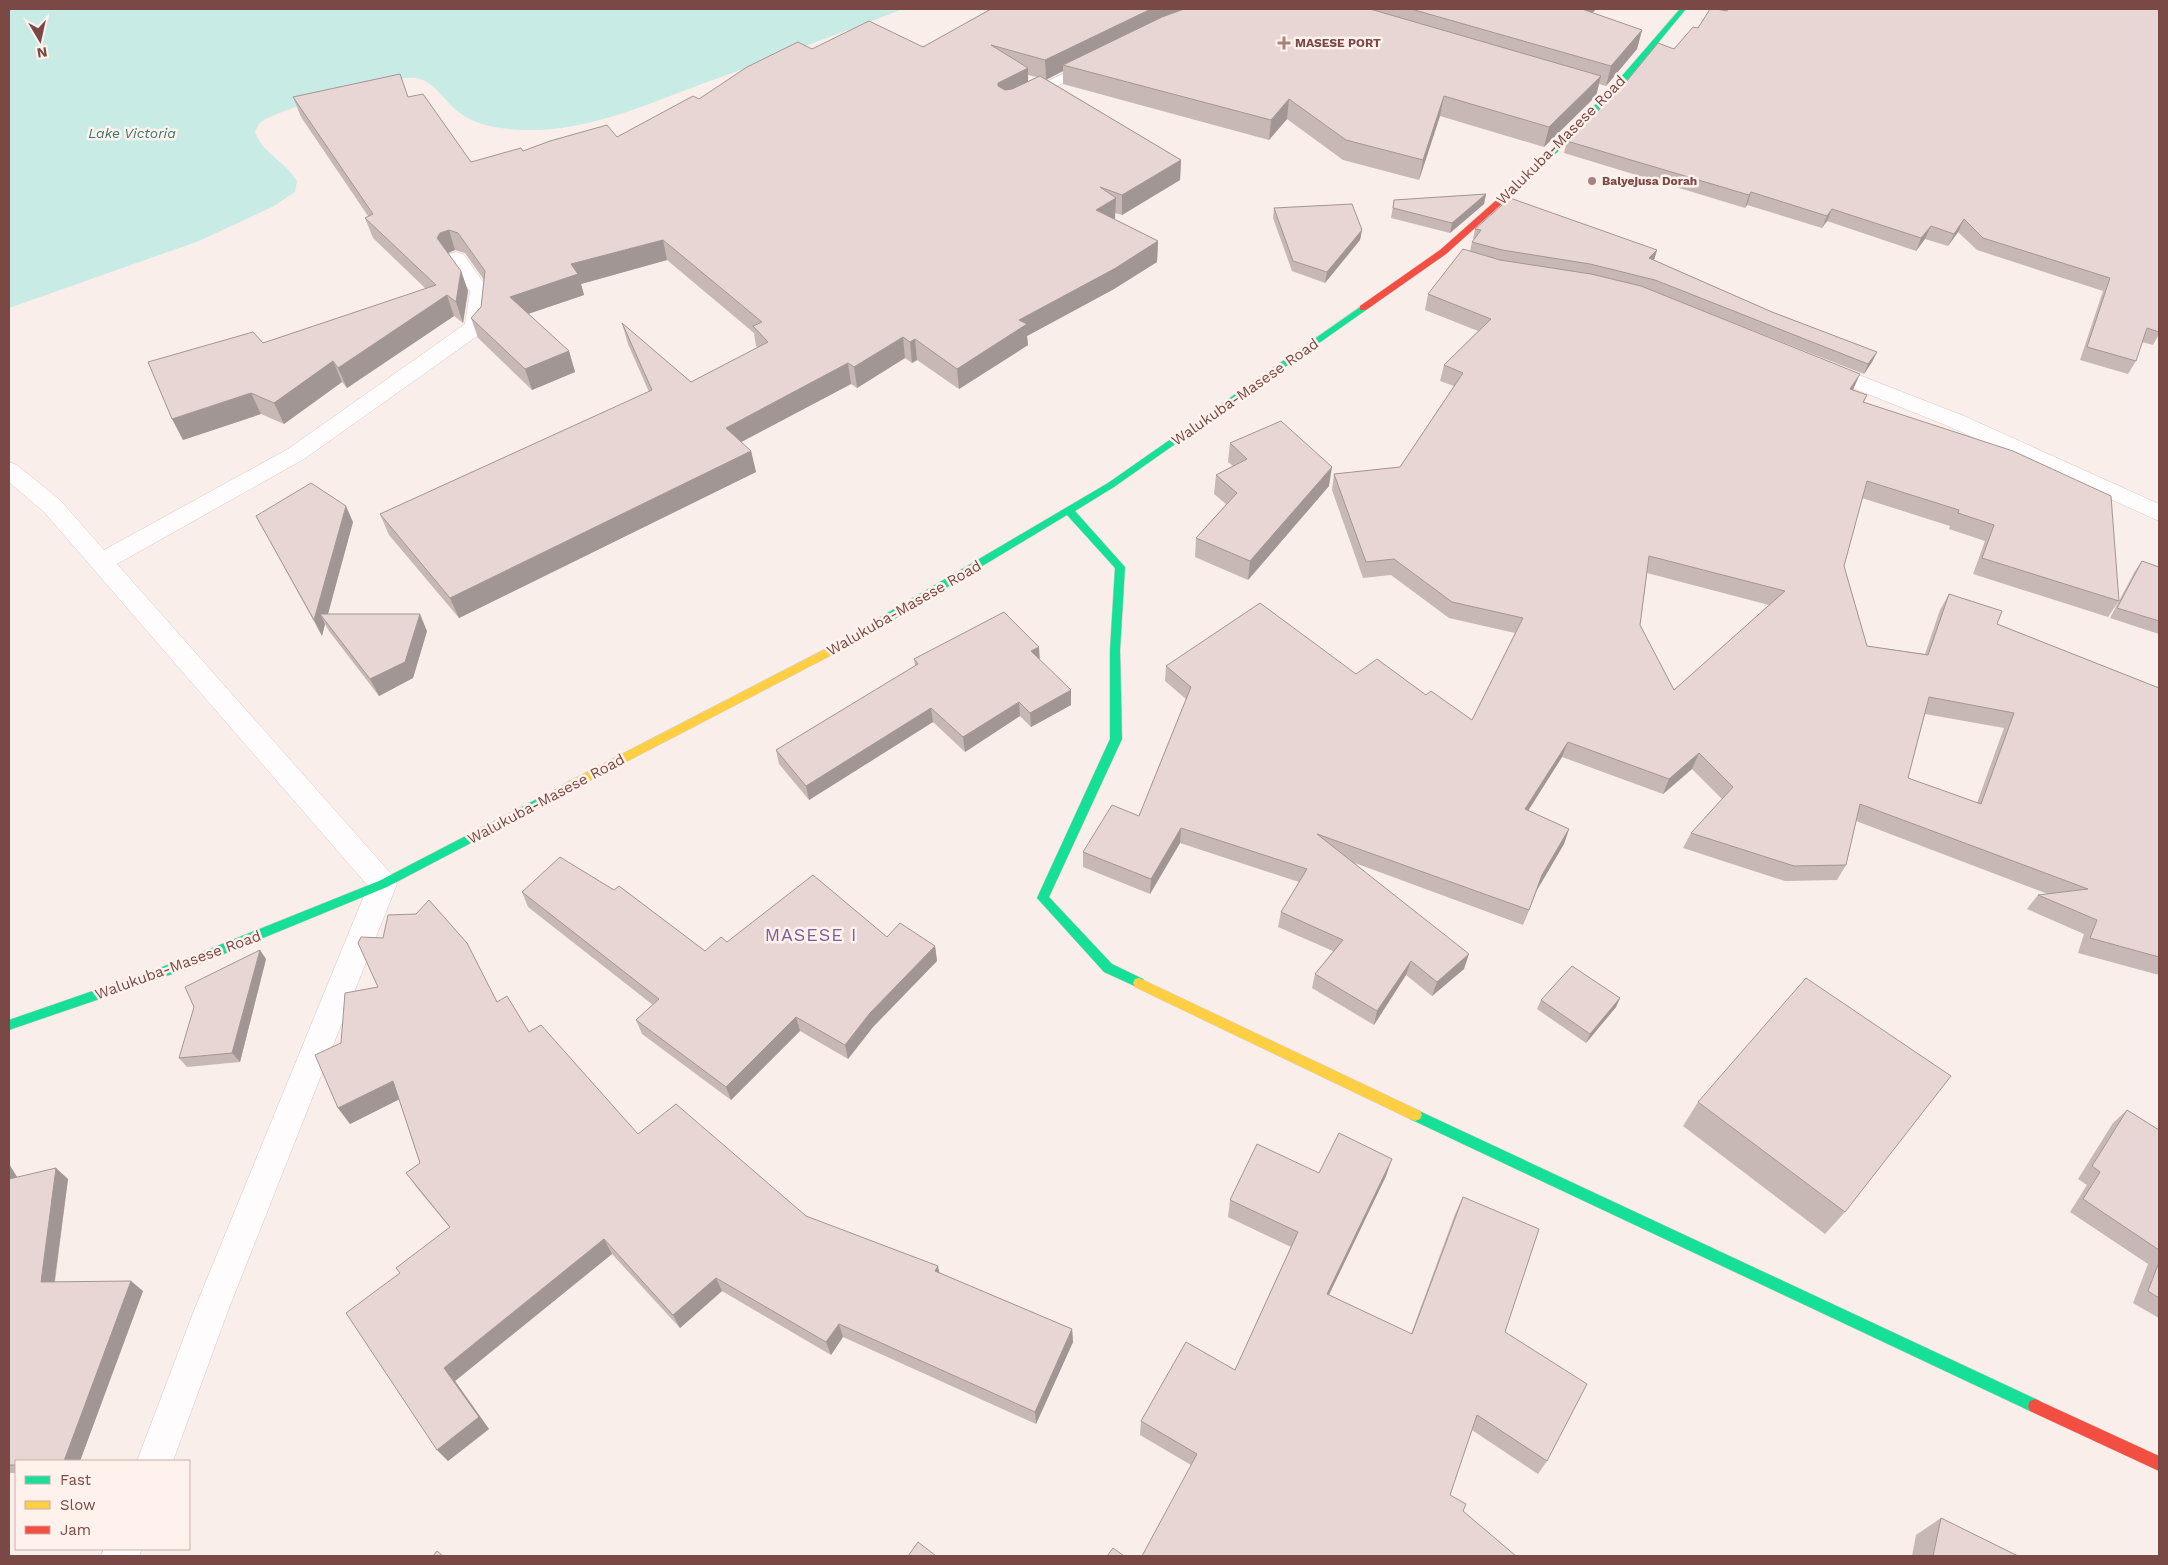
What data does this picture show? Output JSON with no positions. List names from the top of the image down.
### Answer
{
  "streets": {
    "street": ["Walukuba-Masese Road"]
  },
  "districts": ["MASESE I"],
  "water": ["Lake Victoria"],
  "places": {
    "health": ["MASESE PORT"],
    "other": ["Balyejusa Dorah"]
  },
  "legend": ["Fast", "Slow", "Jam"],
  "north": "bottom"
}
